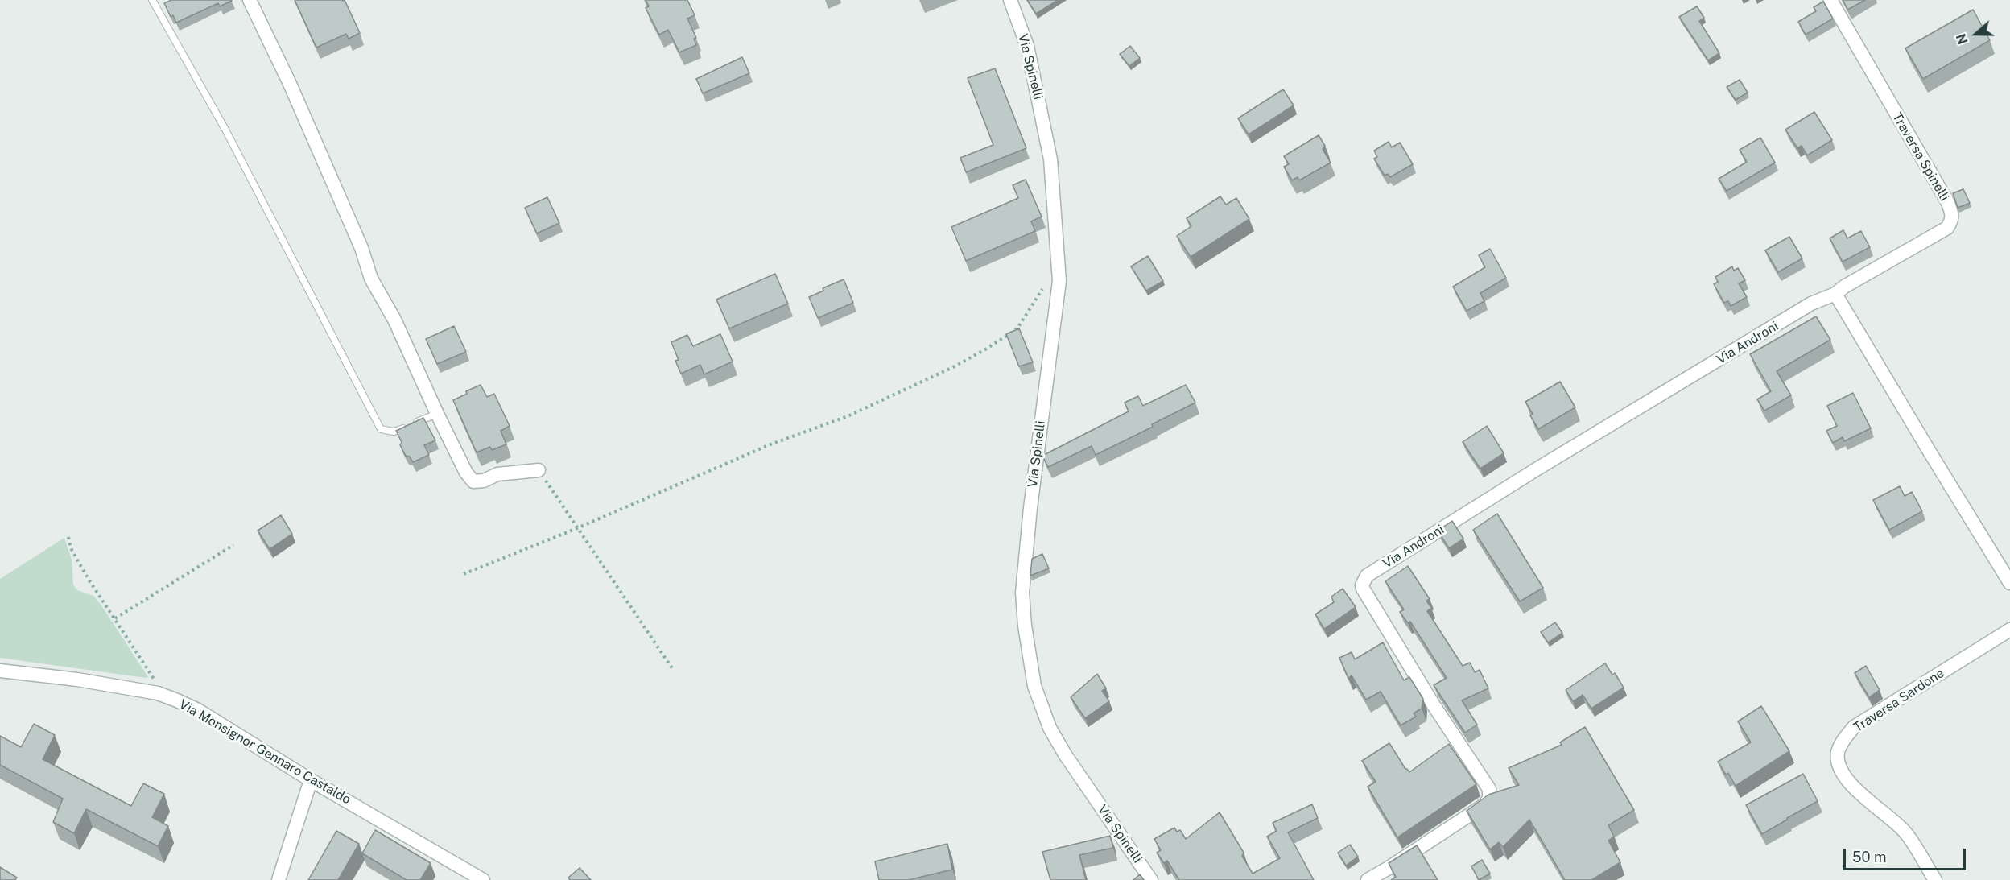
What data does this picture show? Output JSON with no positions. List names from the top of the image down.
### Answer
{
  "streets": {
    "street": [
      "Via Spinelli",
      "Traversa Spinelli",
      "Via Androni",
      "Traversa Sardone",
      "Via Monsignor Gennaro Castaldo"
    ]
  },
  "crossings": [
    ["Traversa Spinelli", "Via Androni"]
  ],
  "scale_bar": "50 m",
  "north": "left"
}
